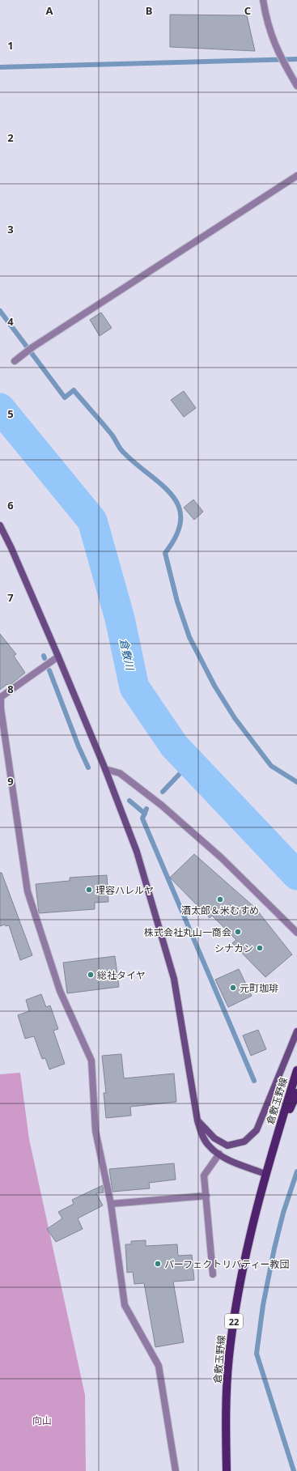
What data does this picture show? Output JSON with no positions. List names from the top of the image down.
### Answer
{
  "streets": {
    "main road": ["倉敷玉野線", "22"]
  },
  "water": ["倉敷川"],
  "parks": ["向山"],
  "places": [
    "理容ハレルヤ",
    "酒太郎＆米むすめ",
    "株式会社丸山一商会",
    "シナカン",
    "総社タイヤ",
    "元町珈琲",
    "パーフェクトリバティー教団"
  ],
  "grid": {
    "columns": ["A", "B", "C"],
    "rows": [
      "1",
      "2",
      "3",
      "4",
      "5",
      "6",
      "7",
      "8",
      "9"
    ]
  }
}
